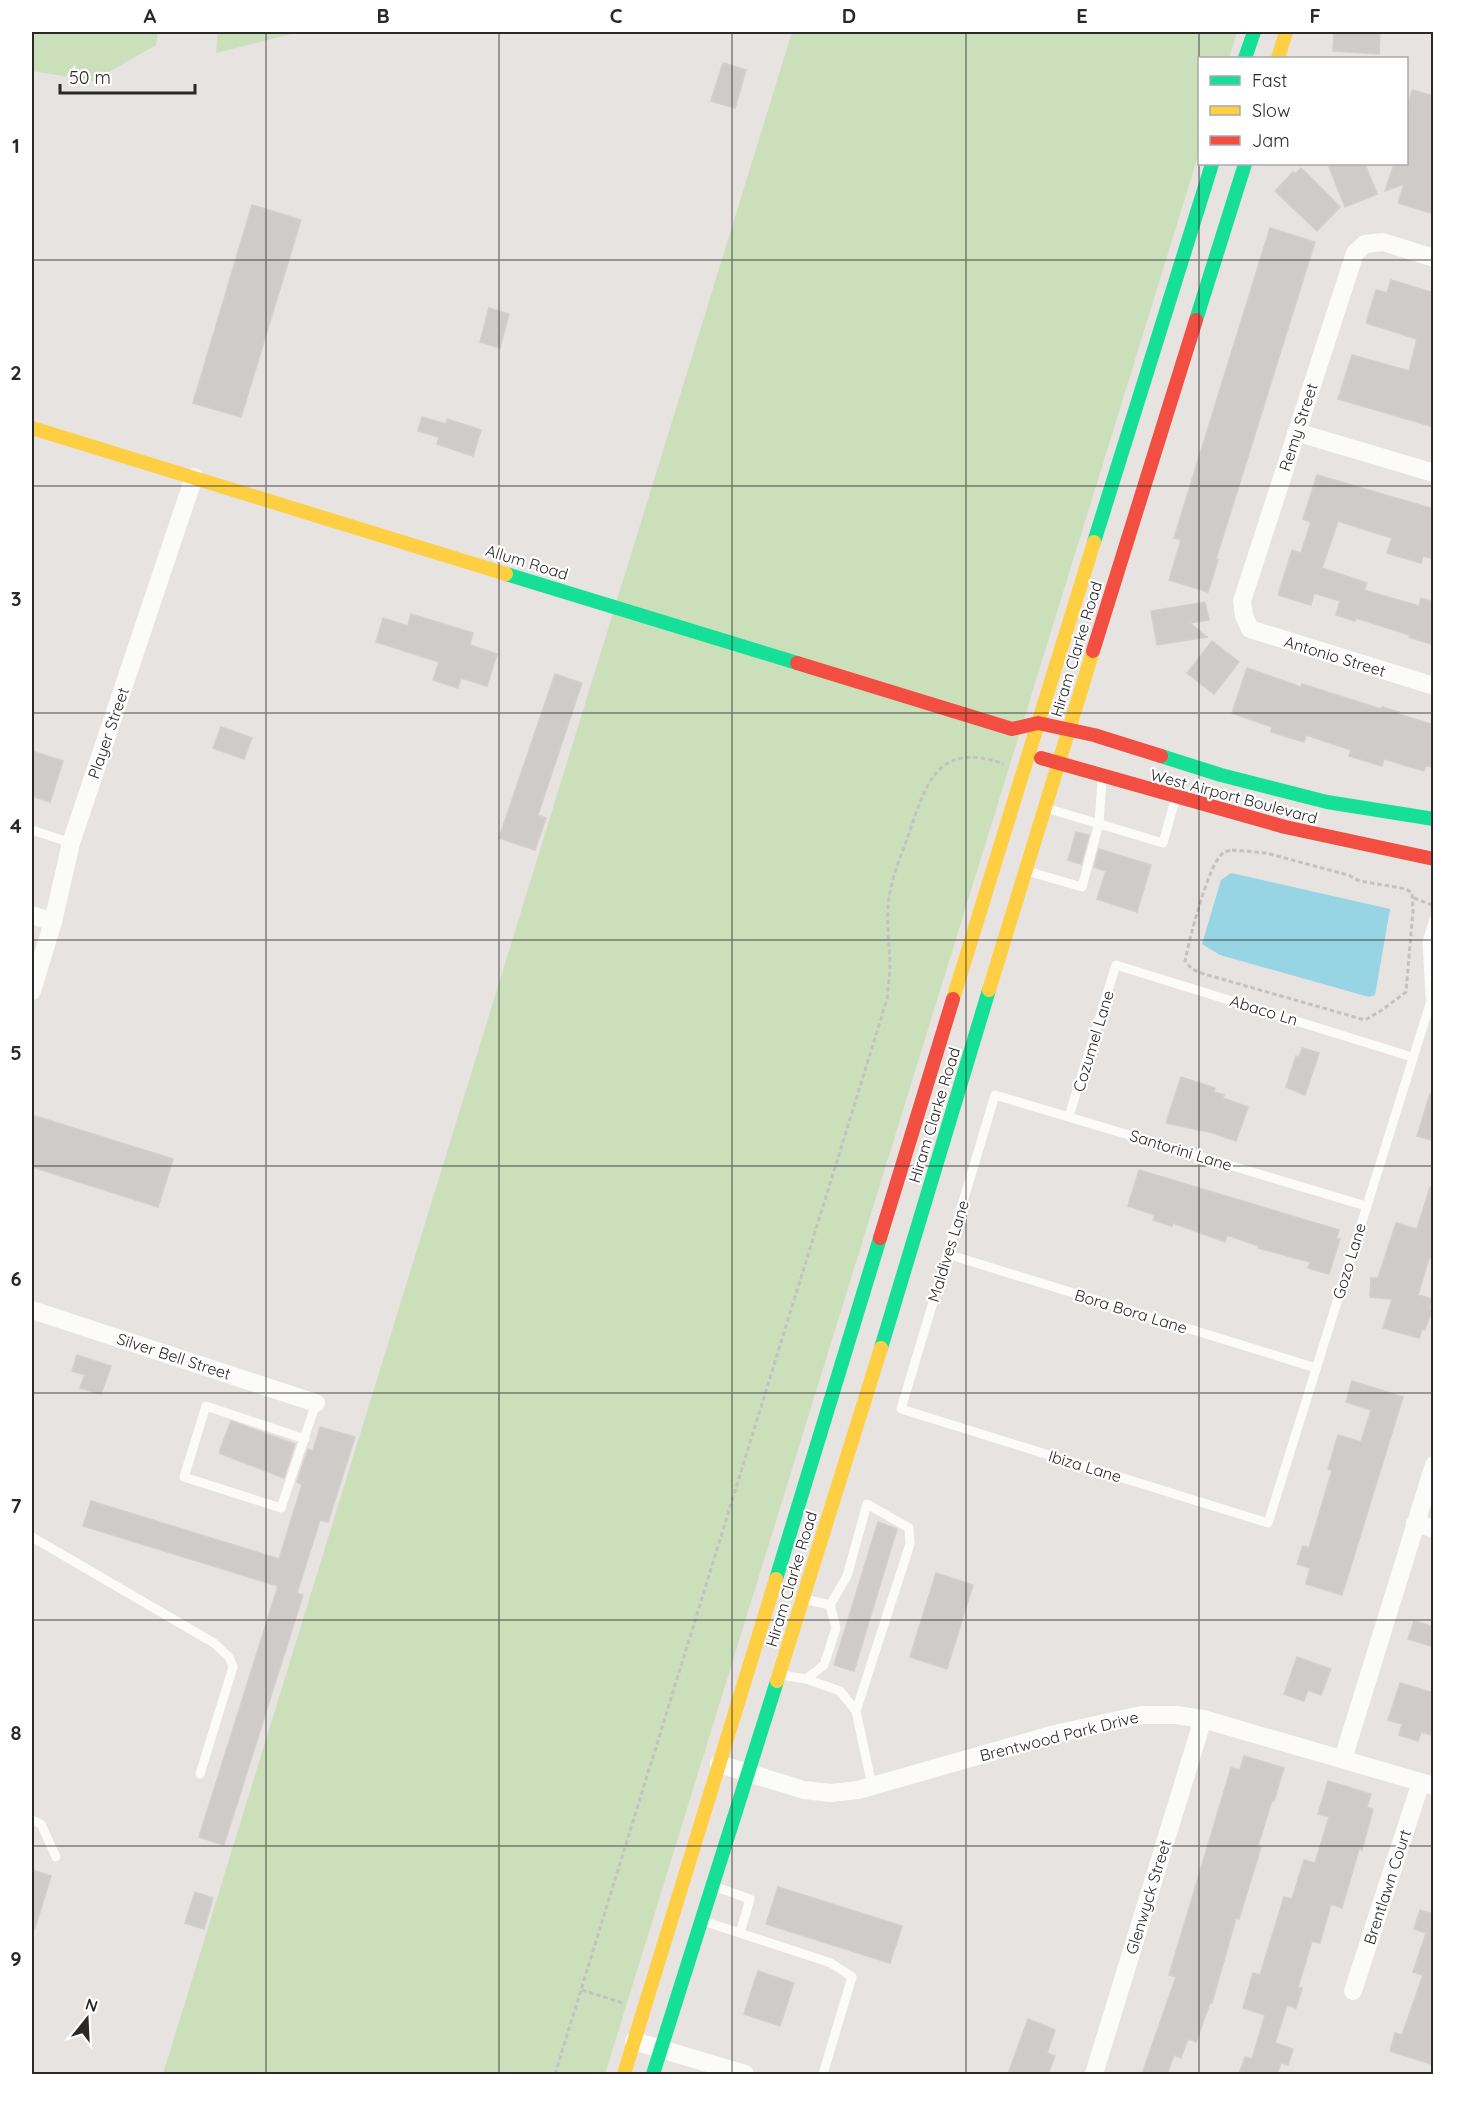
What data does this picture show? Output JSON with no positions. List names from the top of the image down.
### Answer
{
  "streets": {
    "main road": ["Allum Road", "Hiram Clarke Road", "West Airport Boulevard"],
    "street": [
      "Remy Street",
      "Antonio Street",
      "Player Street",
      "Silver Bell Street",
      "Brentwood Park Drive",
      "Brentlawn Court",
      "Glenwyck Street"
    ],
    "lane": [
      "Abaco Ln",
      "Cozumel Lane",
      "Santorini Lane",
      "Maldives Lane",
      "Gozo Lane",
      "Bora Bora Lane",
      "Ibiza Lane"
    ]
  },
  "crossings": [
    ["Remy Street", "Antonio Street"],
    ["Allum Road", "Player Street"],
    ["Hiram Clarke Road", "West Airport Boulevard"],
    ["Hiram Clarke Road", "Brentwood Park Drive"],
    ["Abaco Ln", "Cozumel Lane"],
    ["Abaco Ln", "Gozo Lane"],
    ["Cozumel Lane", "Santorini Lane"],
    ["Santorini Lane", "Maldives Lane"],
    ["Santorini Lane", "Gozo Lane"],
    ["Maldives Lane", "Bora Bora Lane"],
    ["Maldives Lane", "Ibiza Lane"],
    ["Gozo Lane", "Bora Bora Lane"],
    ["Gozo Lane", "Ibiza Lane"],
    ["Brentwood Park Drive", "Brentlawn Court"],
    ["Brentwood Park Drive", "Glenwyck Street"]
  ],
  "legend": ["Fast", "Slow", "Jam"],
  "scale_bar": "50 m",
  "north": "top",
  "grid": {
    "columns": [
      "A",
      "B",
      "C",
      "D",
      "E",
      "F"
    ],
    "rows": [
      "1",
      "2",
      "3",
      "4",
      "5",
      "6",
      "7",
      "8",
      "9"
    ]
  }
}
